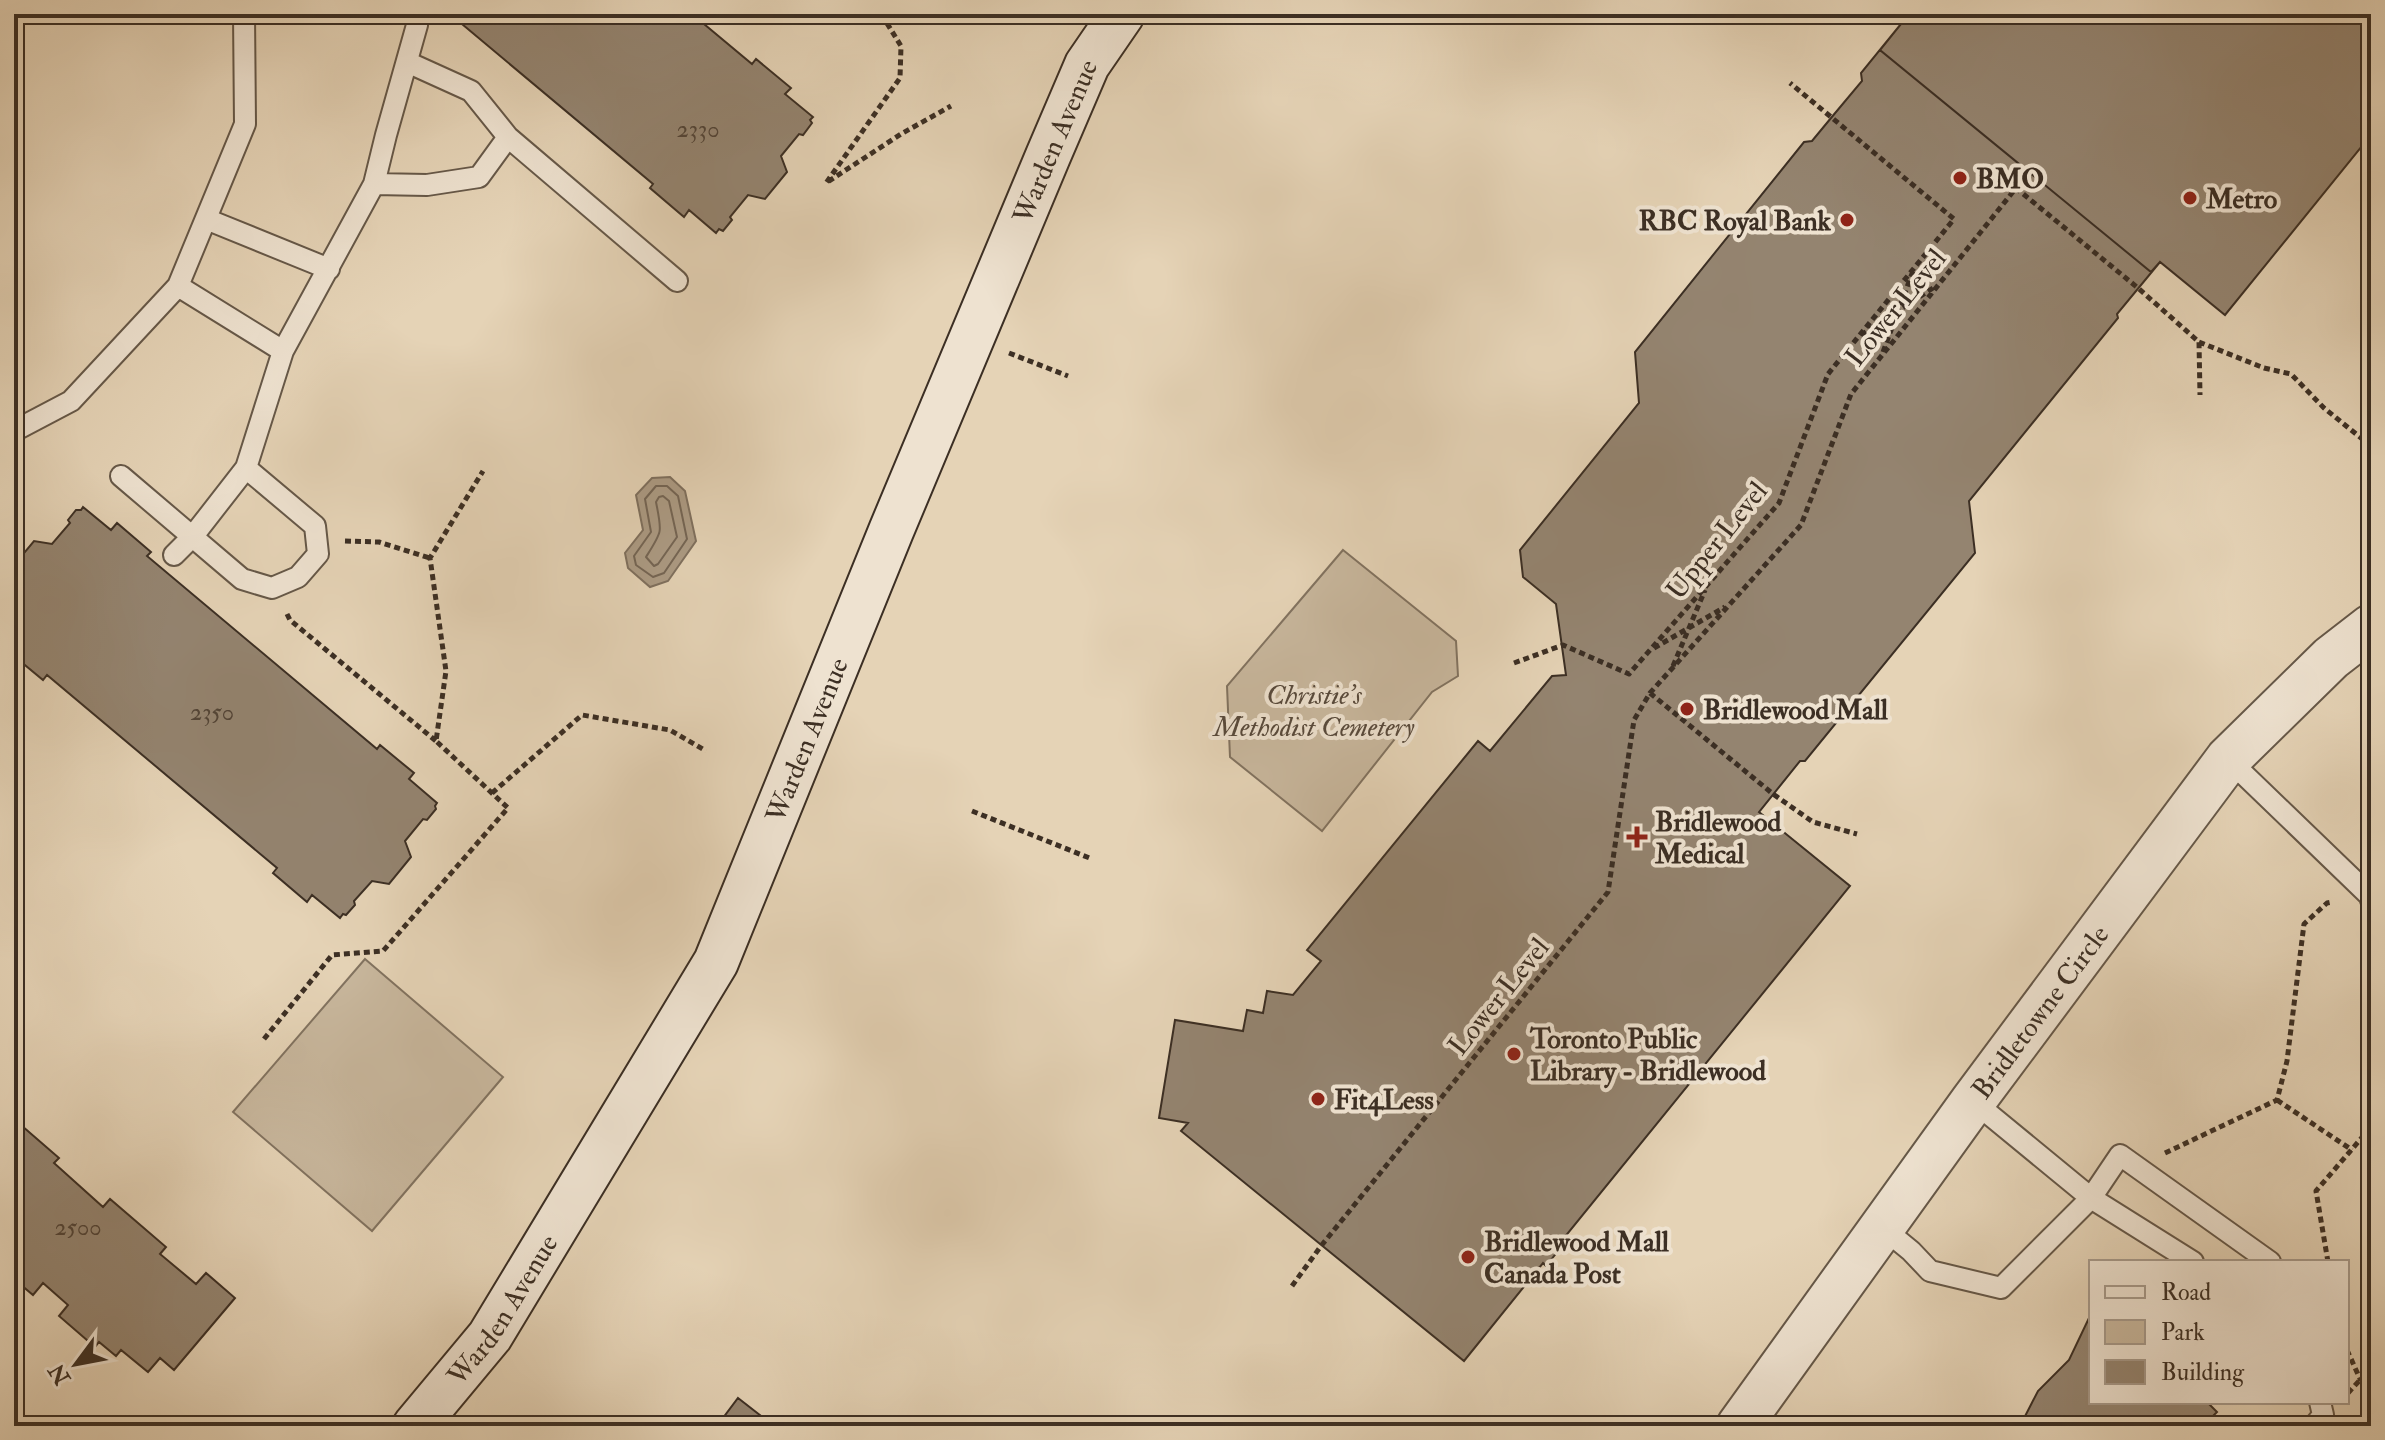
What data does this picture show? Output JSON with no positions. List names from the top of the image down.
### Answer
{
  "streets": {
    "main road": ["Warden Avenue", "Bridletowne Circle"],
    "path": ["Lower Level", "Upper Level"]
  },
  "parks": ["Christie's Methodist Cemetery"],
  "places": {
    "other": [
      "BMO",
      "Metro",
      "RBC Royal Bank",
      "Bridlewood Mall",
      "Toronto Public Library - Bridlewood",
      "Fit4Less",
      "Bridlewood Mall Canada Post"
    ],
    "health": ["Bridlewood Medical"]
  },
  "house_numbers": ["2330", "2350", "2500"],
  "legend": ["Road", "Park", "Building"],
  "north": "bottom left"
}
